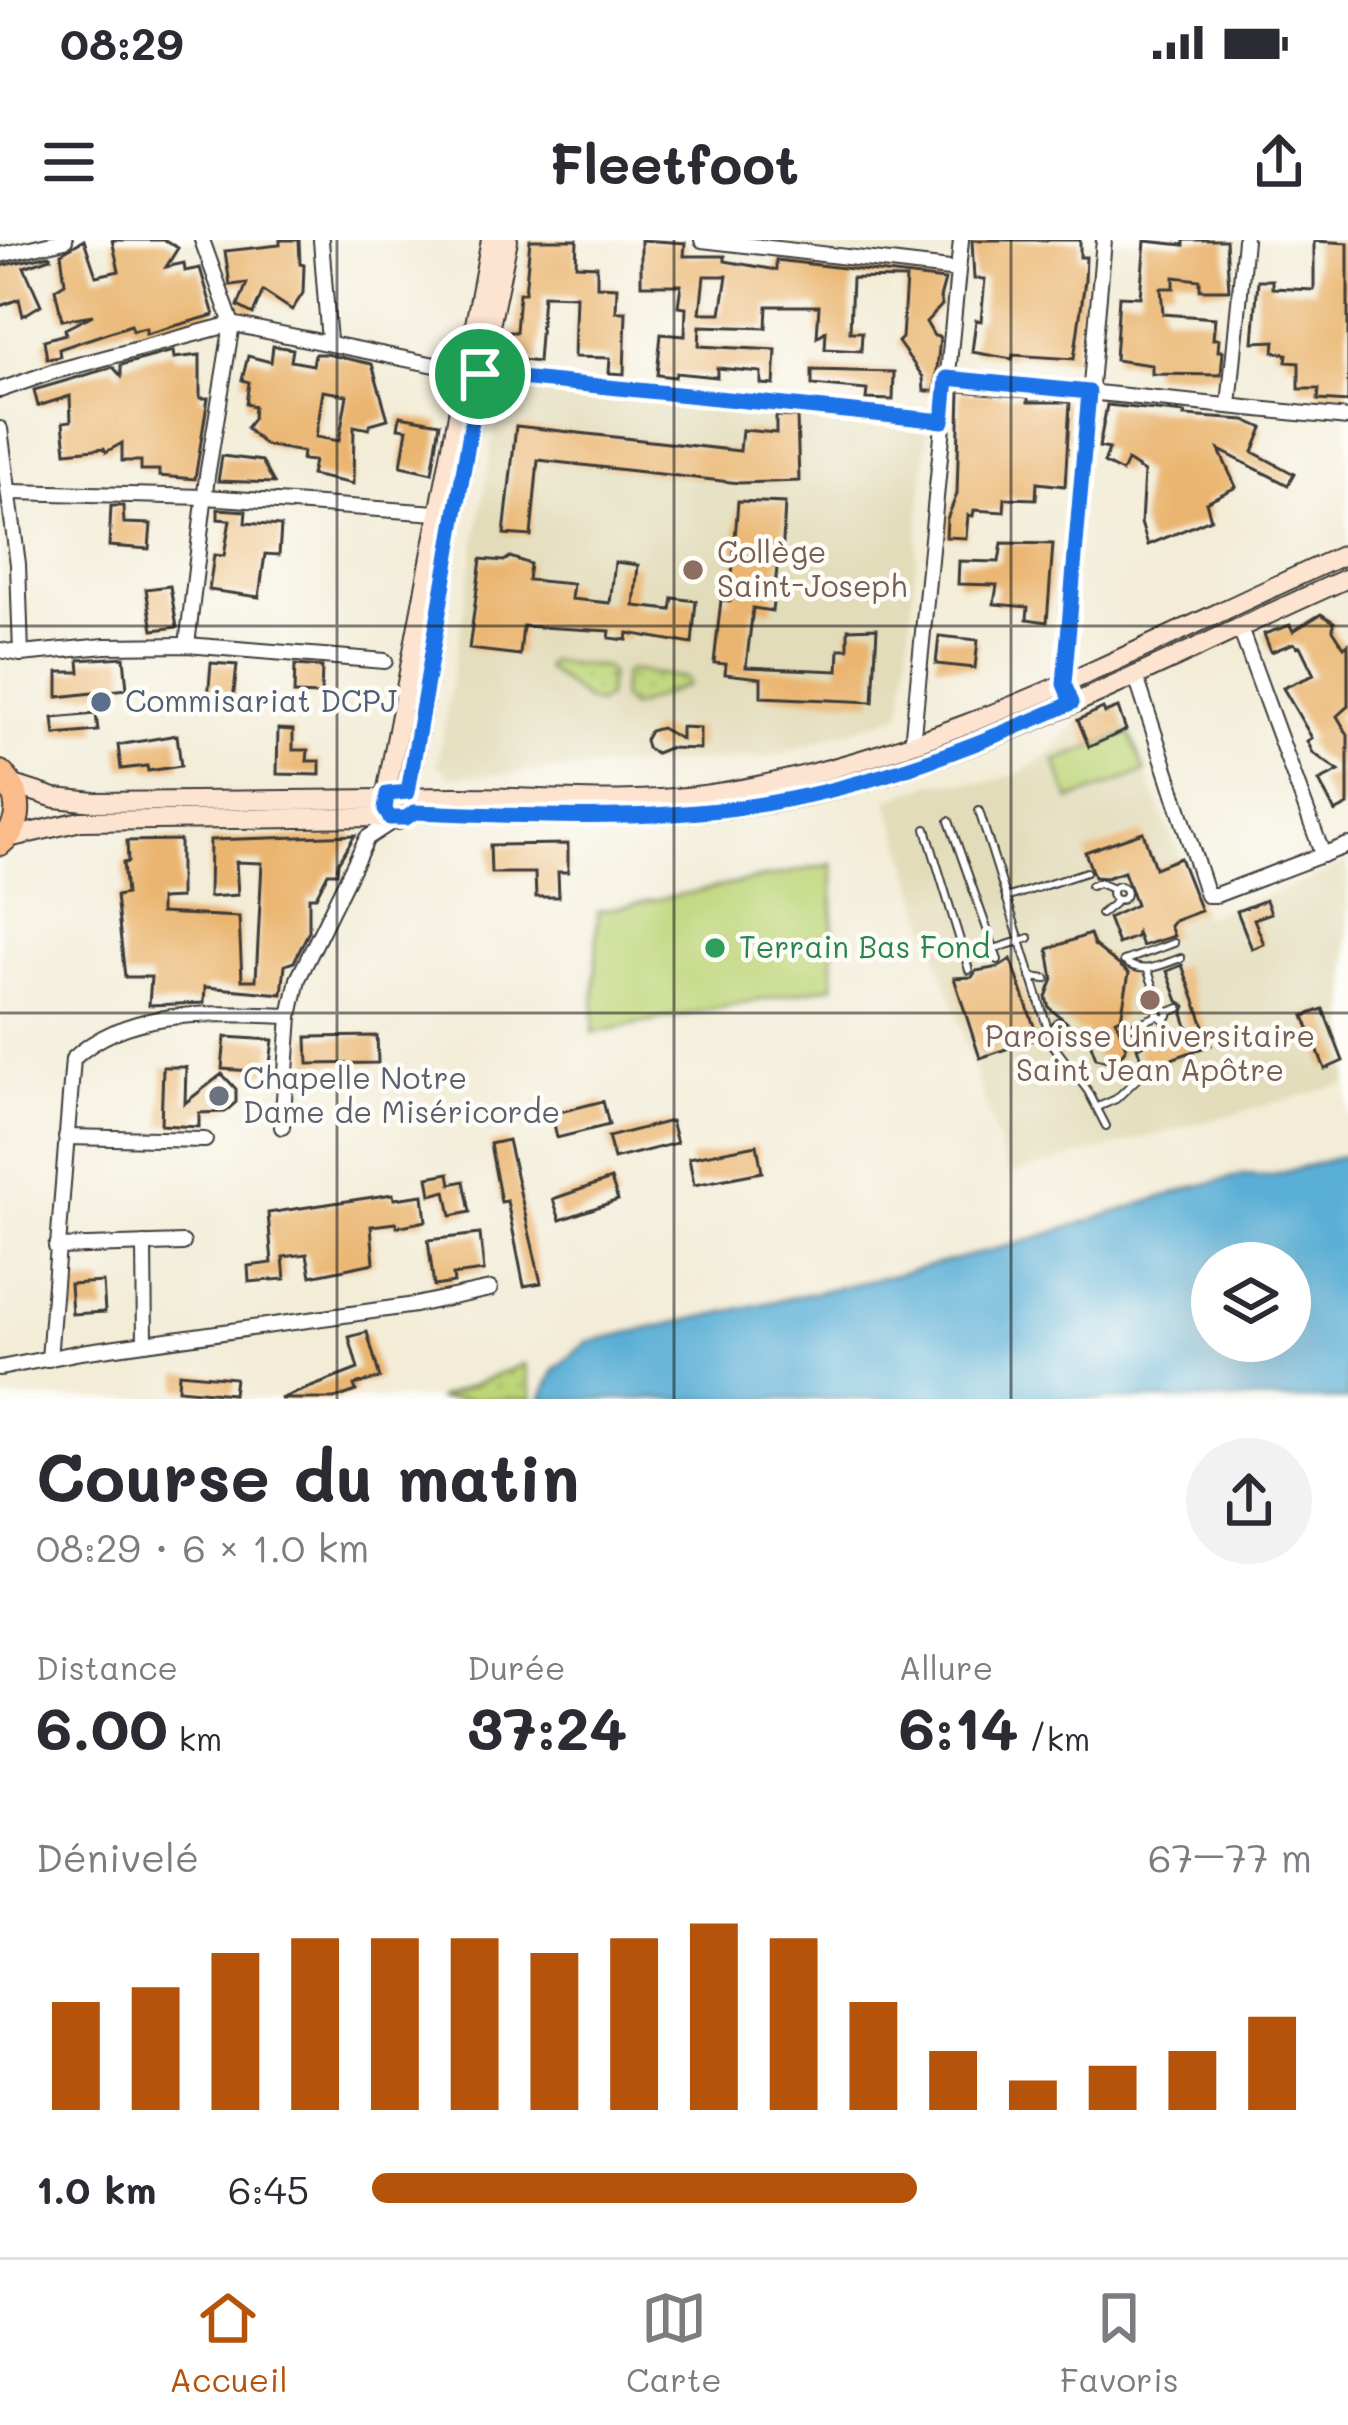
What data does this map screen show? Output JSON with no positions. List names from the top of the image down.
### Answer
{
  "places": [
    "Collège Saint-Joseph",
    "Commisariat DCPJ",
    "Terrain Bas Fond",
    "Paroisse Universitaire Saint Jean Apôtre",
    "Chapelle Notre Dame de Miséricorde"
  ],
  "page": {
    "status": "08:29",
    "header": "Fleetfoot",
    "heading": ["Course du matin", "08:29 · 6 × 1.0 km"],
    "stats": [
      ["Distance", "6.00 km"],
      ["Durée", "37:24"],
      ["Allure", "6:14 /km"]
    ],
    "chart": ["Dénivelé", "67–77 m"],
    "list": [
      {
        "name": "1.0 km",
        "note": "6:45"
      }
    ],
    "tabs": ["Accueil", "Carte", "Favoris"]
  }
}
